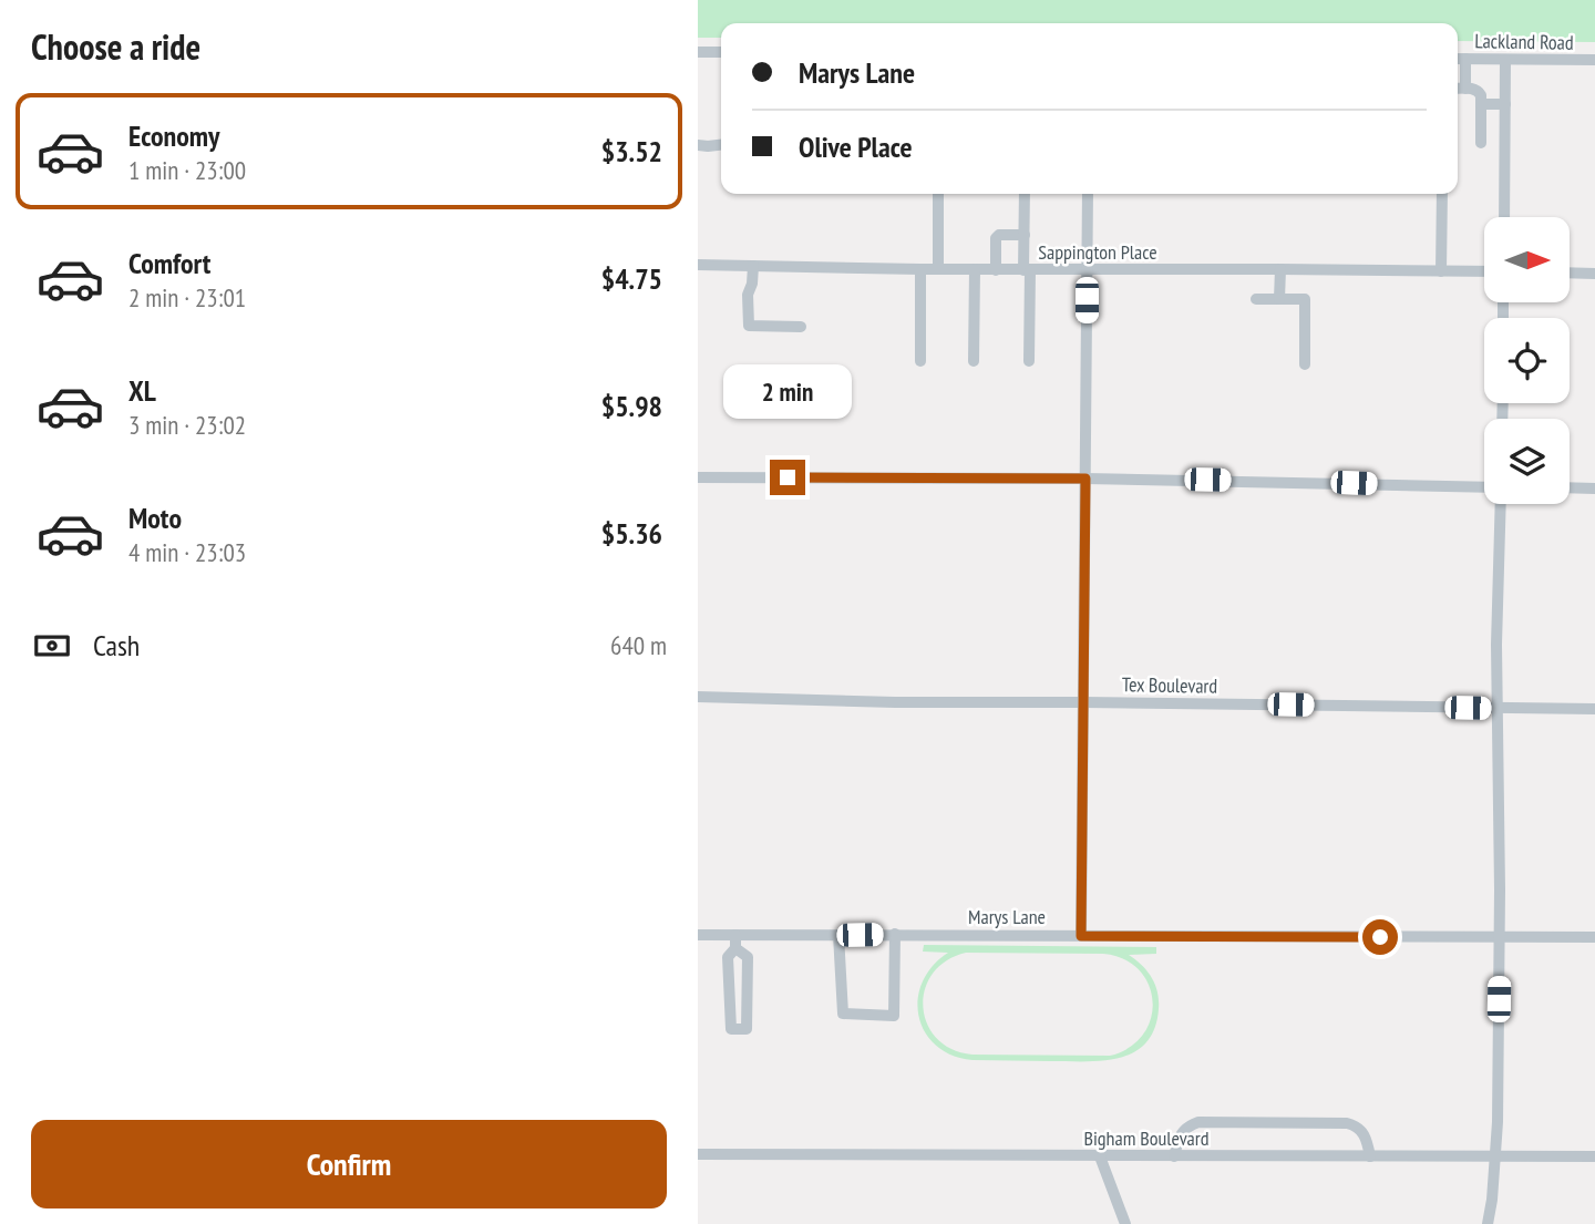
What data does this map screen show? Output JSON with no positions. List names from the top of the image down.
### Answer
{
  "streets": {
    "street": [
      "Lackland Road",
      "Sappington Place",
      "Tex Boulevard",
      "Marys Lane",
      "Bigham Boulevard"
    ]
  },
  "north": "right",
  "page": {
    "heading": "Choose a ride",
    "banner": ["Marys Lane", "Olive Place"],
    "list": [
      {
        "name": "Economy",
        "note": "1 min · 23:00",
        "value": "$3.52"
      },
      {
        "name": "Comfort",
        "note": "2 min · 23:01",
        "value": "$4.75"
      },
      {
        "name": "XL",
        "note": "3 min · 23:02",
        "value": "$5.98"
      },
      {
        "name": "Moto",
        "note": "4 min · 23:03",
        "value": "$5.36"
      }
    ],
    "bubble": "2 min",
    "pay": ["Cash", "640 m"],
    "buttons": "Confirm"
  }
}
